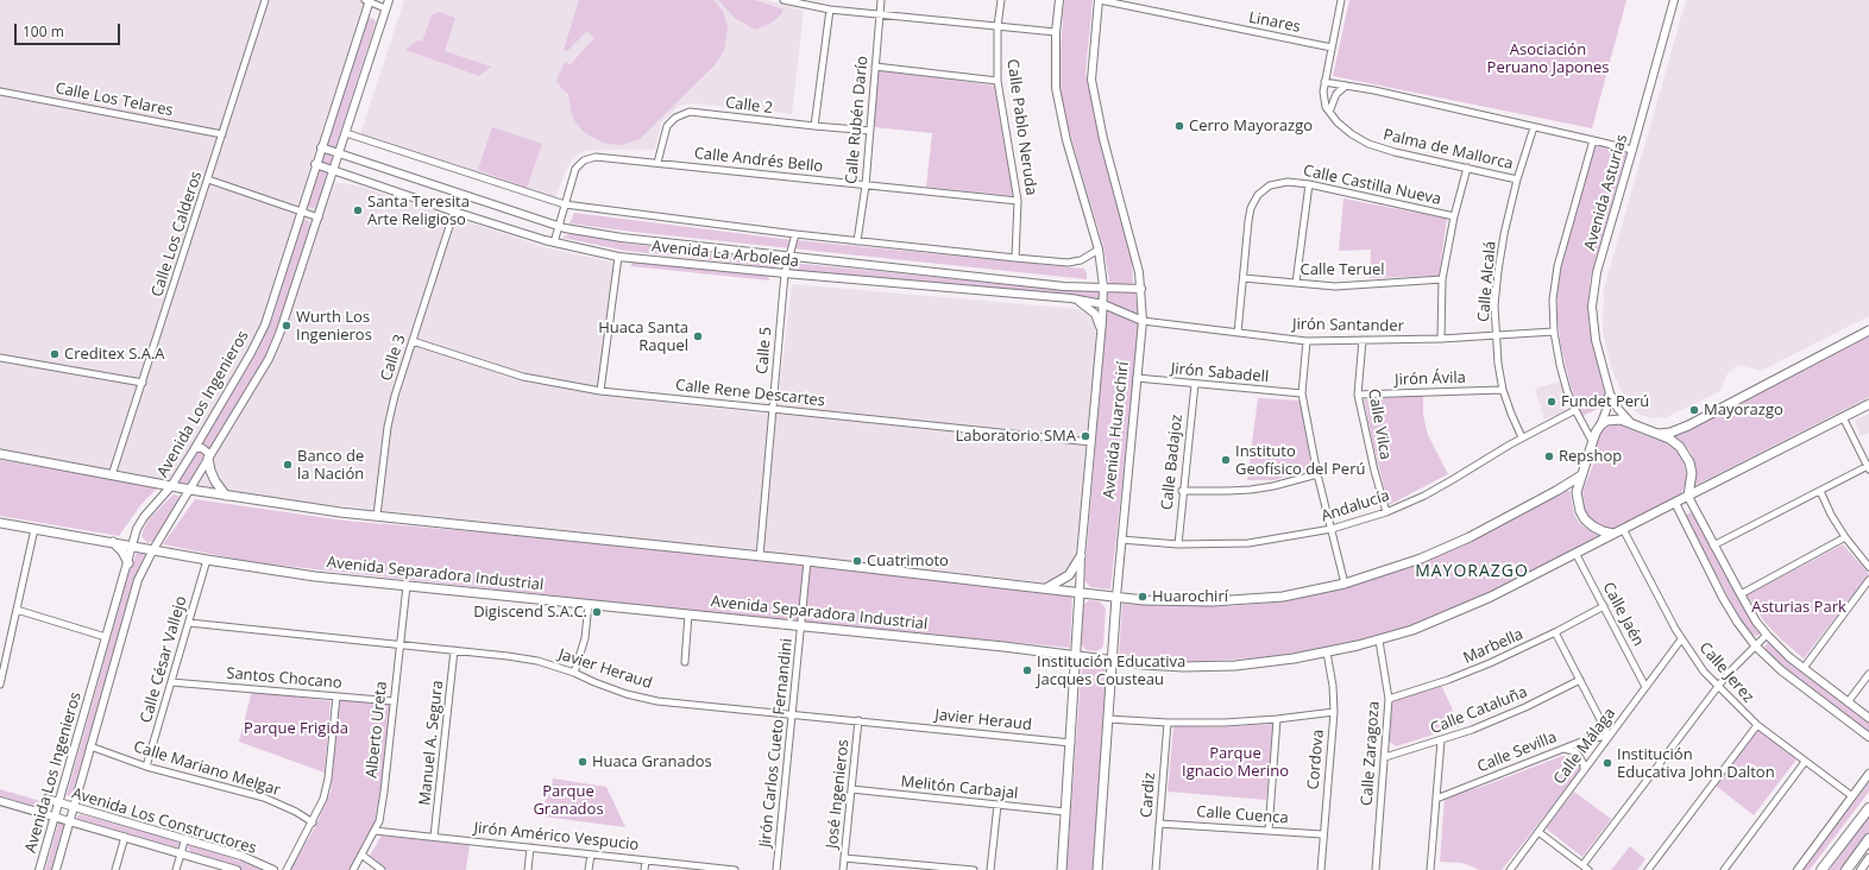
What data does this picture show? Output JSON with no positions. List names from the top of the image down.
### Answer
{
  "streets": {
    "main road": ["Avenida Huarochirí", "Avenida Separadora Industrial"],
    "street": [
      "Linares",
      "Calle Los Telares",
      "Calle 2",
      "Calle Rubén Darío",
      "Calle Pablo Neruda",
      "Palma de Mallorca",
      "Calle Andrés Bello",
      "Calle Castilla Nueva",
      "Avenida Asturias",
      "Calle Los Calderos",
      "Avenida La Arboleda",
      "Calle Teruel",
      "Calle Alcalá",
      "Jirón Santander",
      "Calle 5",
      "Calle 3",
      "Jirón Sabadell",
      "Jirón Ávila",
      "Calle Rene Descartes",
      "Avenida Los Ingenieros",
      "Calle Vilca",
      "Calle Badajoz",
      "Andalucía",
      "Calle Jaén",
      "Marbella",
      "Calle César Vallejo",
      "Javier Heraud",
      "Calle Jerez",
      "Santos Chocano",
      "Calle Cataluña",
      "Alberto Ureta",
      "Manuel A. Segura",
      "Jirón Carlos Cueto Fernandini",
      "Calle Málaga",
      "Calle Sevilla",
      "Calle Zaragoza",
      "Cordova",
      "Calle Mariano Melgar",
      "Melitón Carbajal",
      "José Ingenieros",
      "Cardiz",
      "Calle Cuenca",
      "Avenida Los Constructores",
      "Jirón Américo Vespucio"
    ]
  },
  "crossings": [
    ["Linares", "Palma de Mallorca"],
    ["Linares", "Avenida Huarochirí"],
    ["Calle Los Telares", "Calle Los Calderos"],
    ["Calle 2", "Calle Rubén Darío"],
    ["Calle 2", "Calle Andrés Bello"],
    ["Calle Rubén Darío", "Calle Andrés Bello"],
    ["Calle Rubén Darío", "Avenida La Arboleda"],
    ["Calle Pablo Neruda", "Calle Andrés Bello"],
    ["Calle Pablo Neruda", "Avenida La Arboleda"],
    ["Palma de Mallorca", "Calle Alcalá"],
    ["Calle Andrés Bello", "Avenida La Arboleda"],
    ["Calle Castilla Nueva", "Calle Teruel"],
    ["Calle Castilla Nueva", "Jirón Santander"],
    ["Avenida Asturias", "Jirón Santander"],
    ["Avenida Asturias", "Andalucía"],
    ["Avenida Asturias", "Avenida Separadora Industrial"],
    ["Avenida Asturias", "Calle Jerez"],
    ["Avenida La Arboleda", "Jirón Santander"],
    ["Avenida La Arboleda", "Calle 5"],
    ["Avenida La Arboleda", "Calle 3"],
    ["Avenida La Arboleda", "Avenida Los Ingenieros"],
    ["Avenida La Arboleda", "Avenida Huarochirí"],
    ["Calle Alcalá", "Jirón Santander"],
    ["Calle Alcalá", "Jirón Ávila"],
    ["Calle Alcalá", "Andalucía"],
    ["Jirón Santander", "Calle Vilca"],
    ["Jirón Santander", "Avenida Huarochirí"],
    ["Calle 5", "Calle Rene Descartes"],
    ["Calle 3", "Calle Rene Descartes"],
    ["Jirón Sabadell", "Avenida Huarochirí"],
    ["Jirón Sabadell", "Calle Badajoz"],
    ["Jirón Ávila", "Calle Vilca"],
    ["Calle Rene Descartes", "Avenida Huarochirí"],
    ["Avenida Los Ingenieros", "Avenida Separadora Industrial"],
    ["Avenida Los Ingenieros", "Calle Mariano Melgar"],
    ["Avenida Los Ingenieros", "Avenida Los Constructores"],
    ["Calle Vilca", "Andalucía"],
    ["Avenida Huarochirí", "Andalucía"],
    ["Avenida Huarochirí", "Avenida Separadora Industrial"],
    ["Avenida Huarochirí", "Javier Heraud"],
    ["Avenida Huarochirí", "Melitón Carbajal"],
    ["Calle Badajoz", "Andalucía"],
    ["Avenida Separadora Industrial", "Calle Jaén"],
    ["Avenida Separadora Industrial", "Calle César Vallejo"],
    ["Avenida Separadora Industrial", "Calle Jerez"],
    ["Avenida Separadora Industrial", "Alberto Ureta"],
    ["Avenida Separadora Industrial", "Jirón Carlos Cueto Fernandini"],
    ["Avenida Separadora Industrial", "Calle Zaragoza"],
    ["Avenida Separadora Industrial", "Cordova"],
    ["Calle Jaén", "Marbella"],
    ["Calle Jaén", "Calle Málaga"],
    ["Marbella", "Calle Zaragoza"],
    ["Calle César Vallejo", "Javier Heraud"],
    ["Calle César Vallejo", "Santos Chocano"],
    ["Calle César Vallejo", "Calle Mariano Melgar"],
    ["Javier Heraud", "Alberto Ureta"],
    ["Javier Heraud", "Manuel A. Segura"],
    ["Javier Heraud", "Jirón Carlos Cueto Fernandini"],
    ["Javier Heraud", "José Ingenieros"],
    ["Calle Jerez", "Calle Málaga"],
    ["Santos Chocano", "Alberto Ureta"],
    ["Calle Cataluña", "Calle Zaragoza"],
    ["Alberto Ureta", "Jirón Américo Vespucio"],
    ["Manuel A. Segura", "Jirón Américo Vespucio"],
    ["Calle Málaga", "Calle Sevilla"],
    ["Cordova", "Calle Cuenca"],
    ["Melitón Carbajal", "José Ingenieros"],
    ["Cardiz", "Calle Cuenca"]
  ],
  "districts": ["MAYORAZGO"],
  "parks": [
    "Asociación Peruano Japones",
    "Asturias Park",
    "Parque Frigida",
    "Parque Ignacio Merino",
    "Parque Granados"
  ],
  "places": [
    "Cerro Mayorazgo",
    "Santa Teresita Arte Religioso",
    "Wurth Los Ingenieros",
    "Huaca Santa Raquel",
    "Creditex S.A.A",
    "Fundet Perú",
    "Mayorazgo",
    "Laboratorio SMA",
    "Repshop",
    "Instituto Geofísico del Perú",
    "Banco de la Nación",
    "Cuatrimoto",
    "Huarochirí",
    "Digiscend S.A.C.",
    "Institución Educativa Jacques Cousteau",
    "Huaca Granados",
    "Institución Educativa John Dalton"
  ],
  "scale_bar": "100 m"
}
